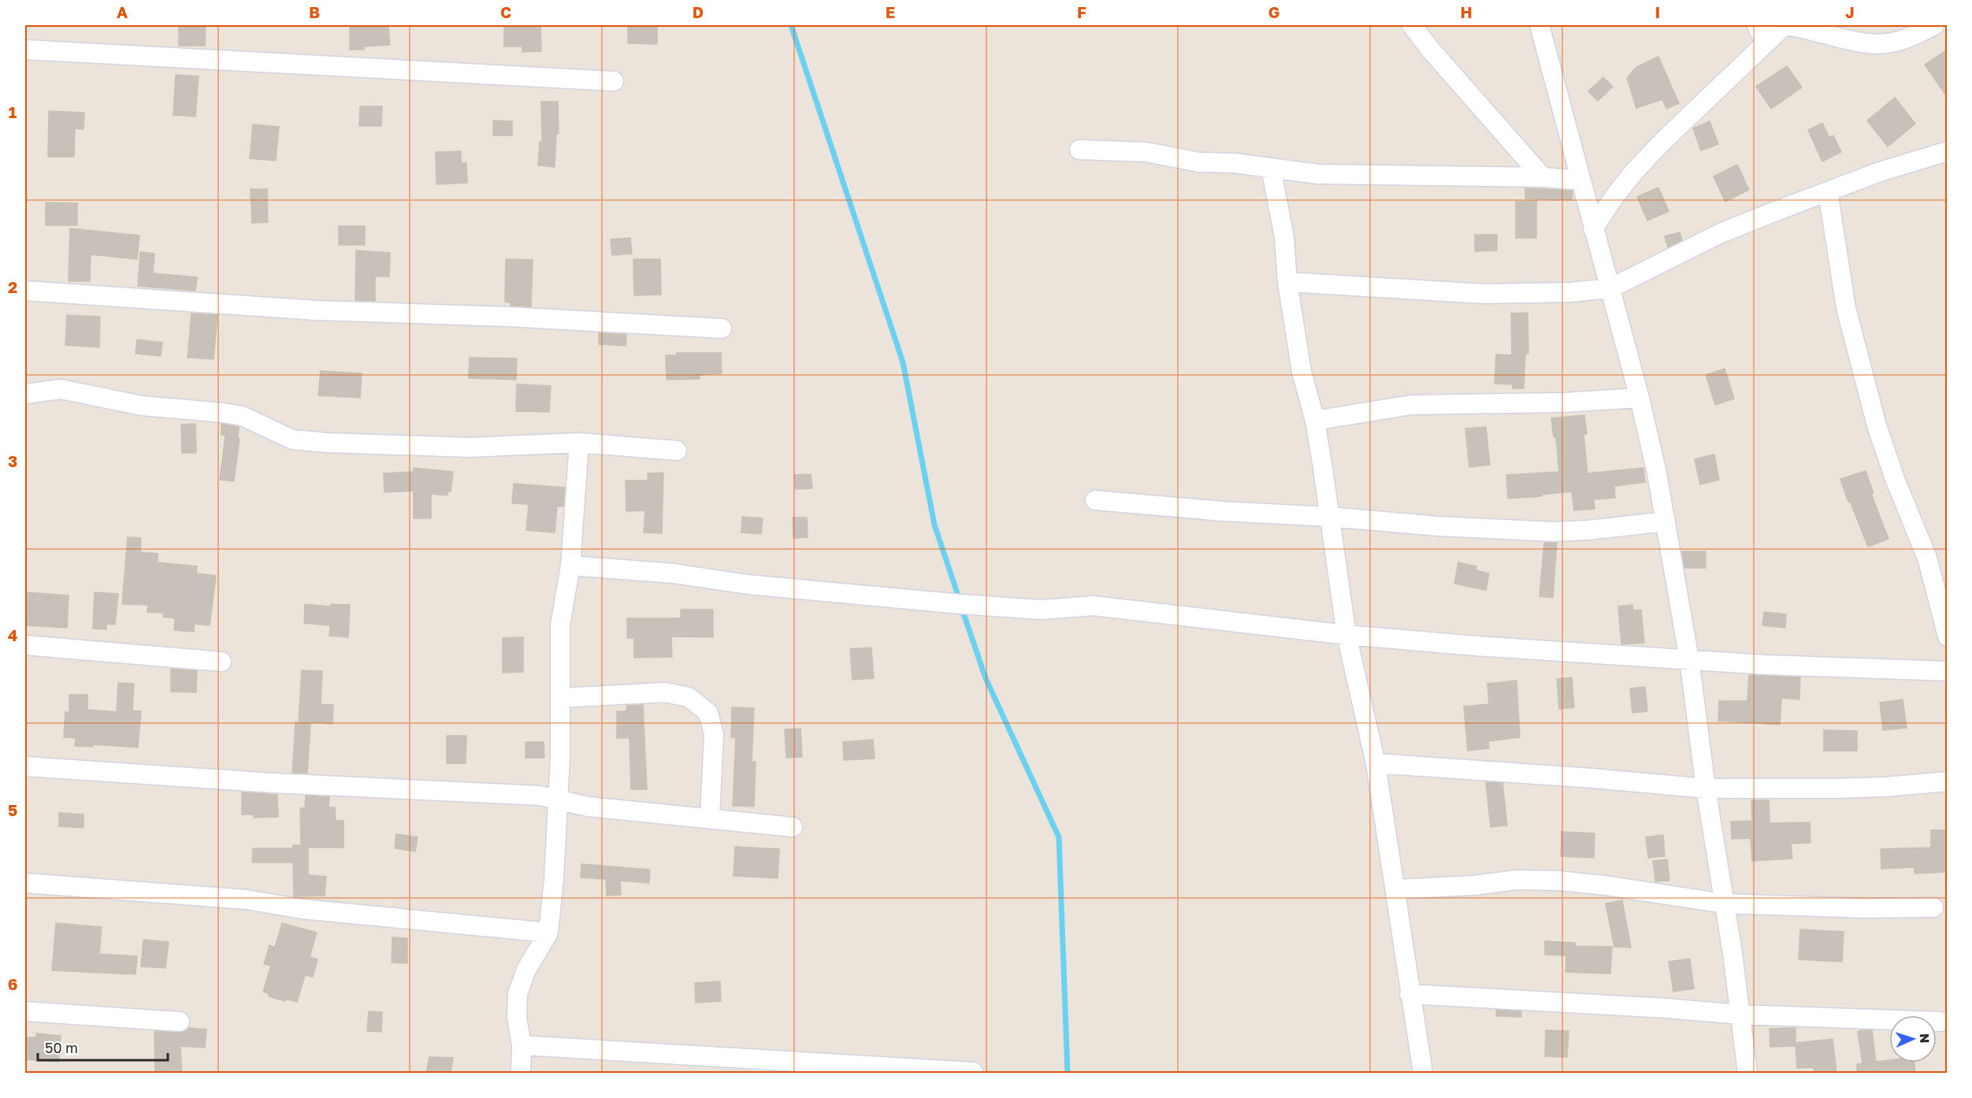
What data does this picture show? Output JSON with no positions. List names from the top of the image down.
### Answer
{
  "scale_bar": "50 m",
  "north": "right",
  "grid": {
    "columns": [
      "A",
      "B",
      "C",
      "D",
      "E",
      "F",
      "G",
      "H",
      "I",
      "J"
    ],
    "rows": [
      "1",
      "2",
      "3",
      "4",
      "5",
      "6"
    ]
  }
}
